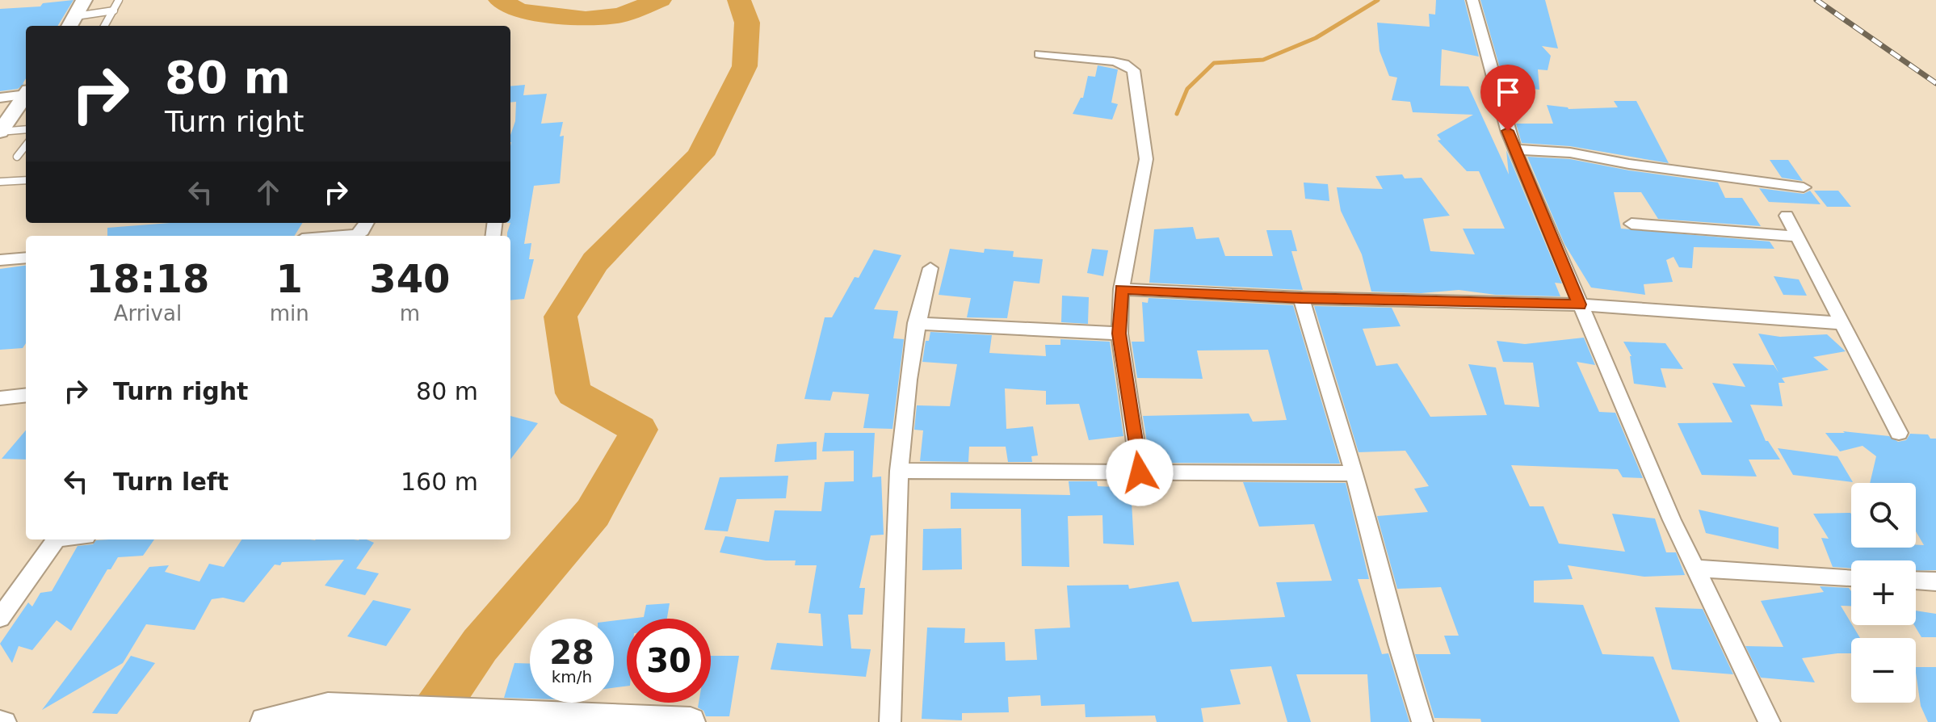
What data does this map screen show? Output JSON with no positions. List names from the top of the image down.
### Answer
{
  "page": {
    "turn": ["80 m", "Turn right"],
    "eta": [
      "18:18",
      "Arrival",
      "1",
      "min",
      "340",
      "m"
    ],
    "list": [
      {
        "name": "Turn right",
        "value": "80 m"
      },
      {
        "name": "Turn left",
        "value": "160 m"
      }
    ],
    "map_buttons": ["+", "−"],
    "speed": "28 km/h",
    "limit": "30"
  }
}
